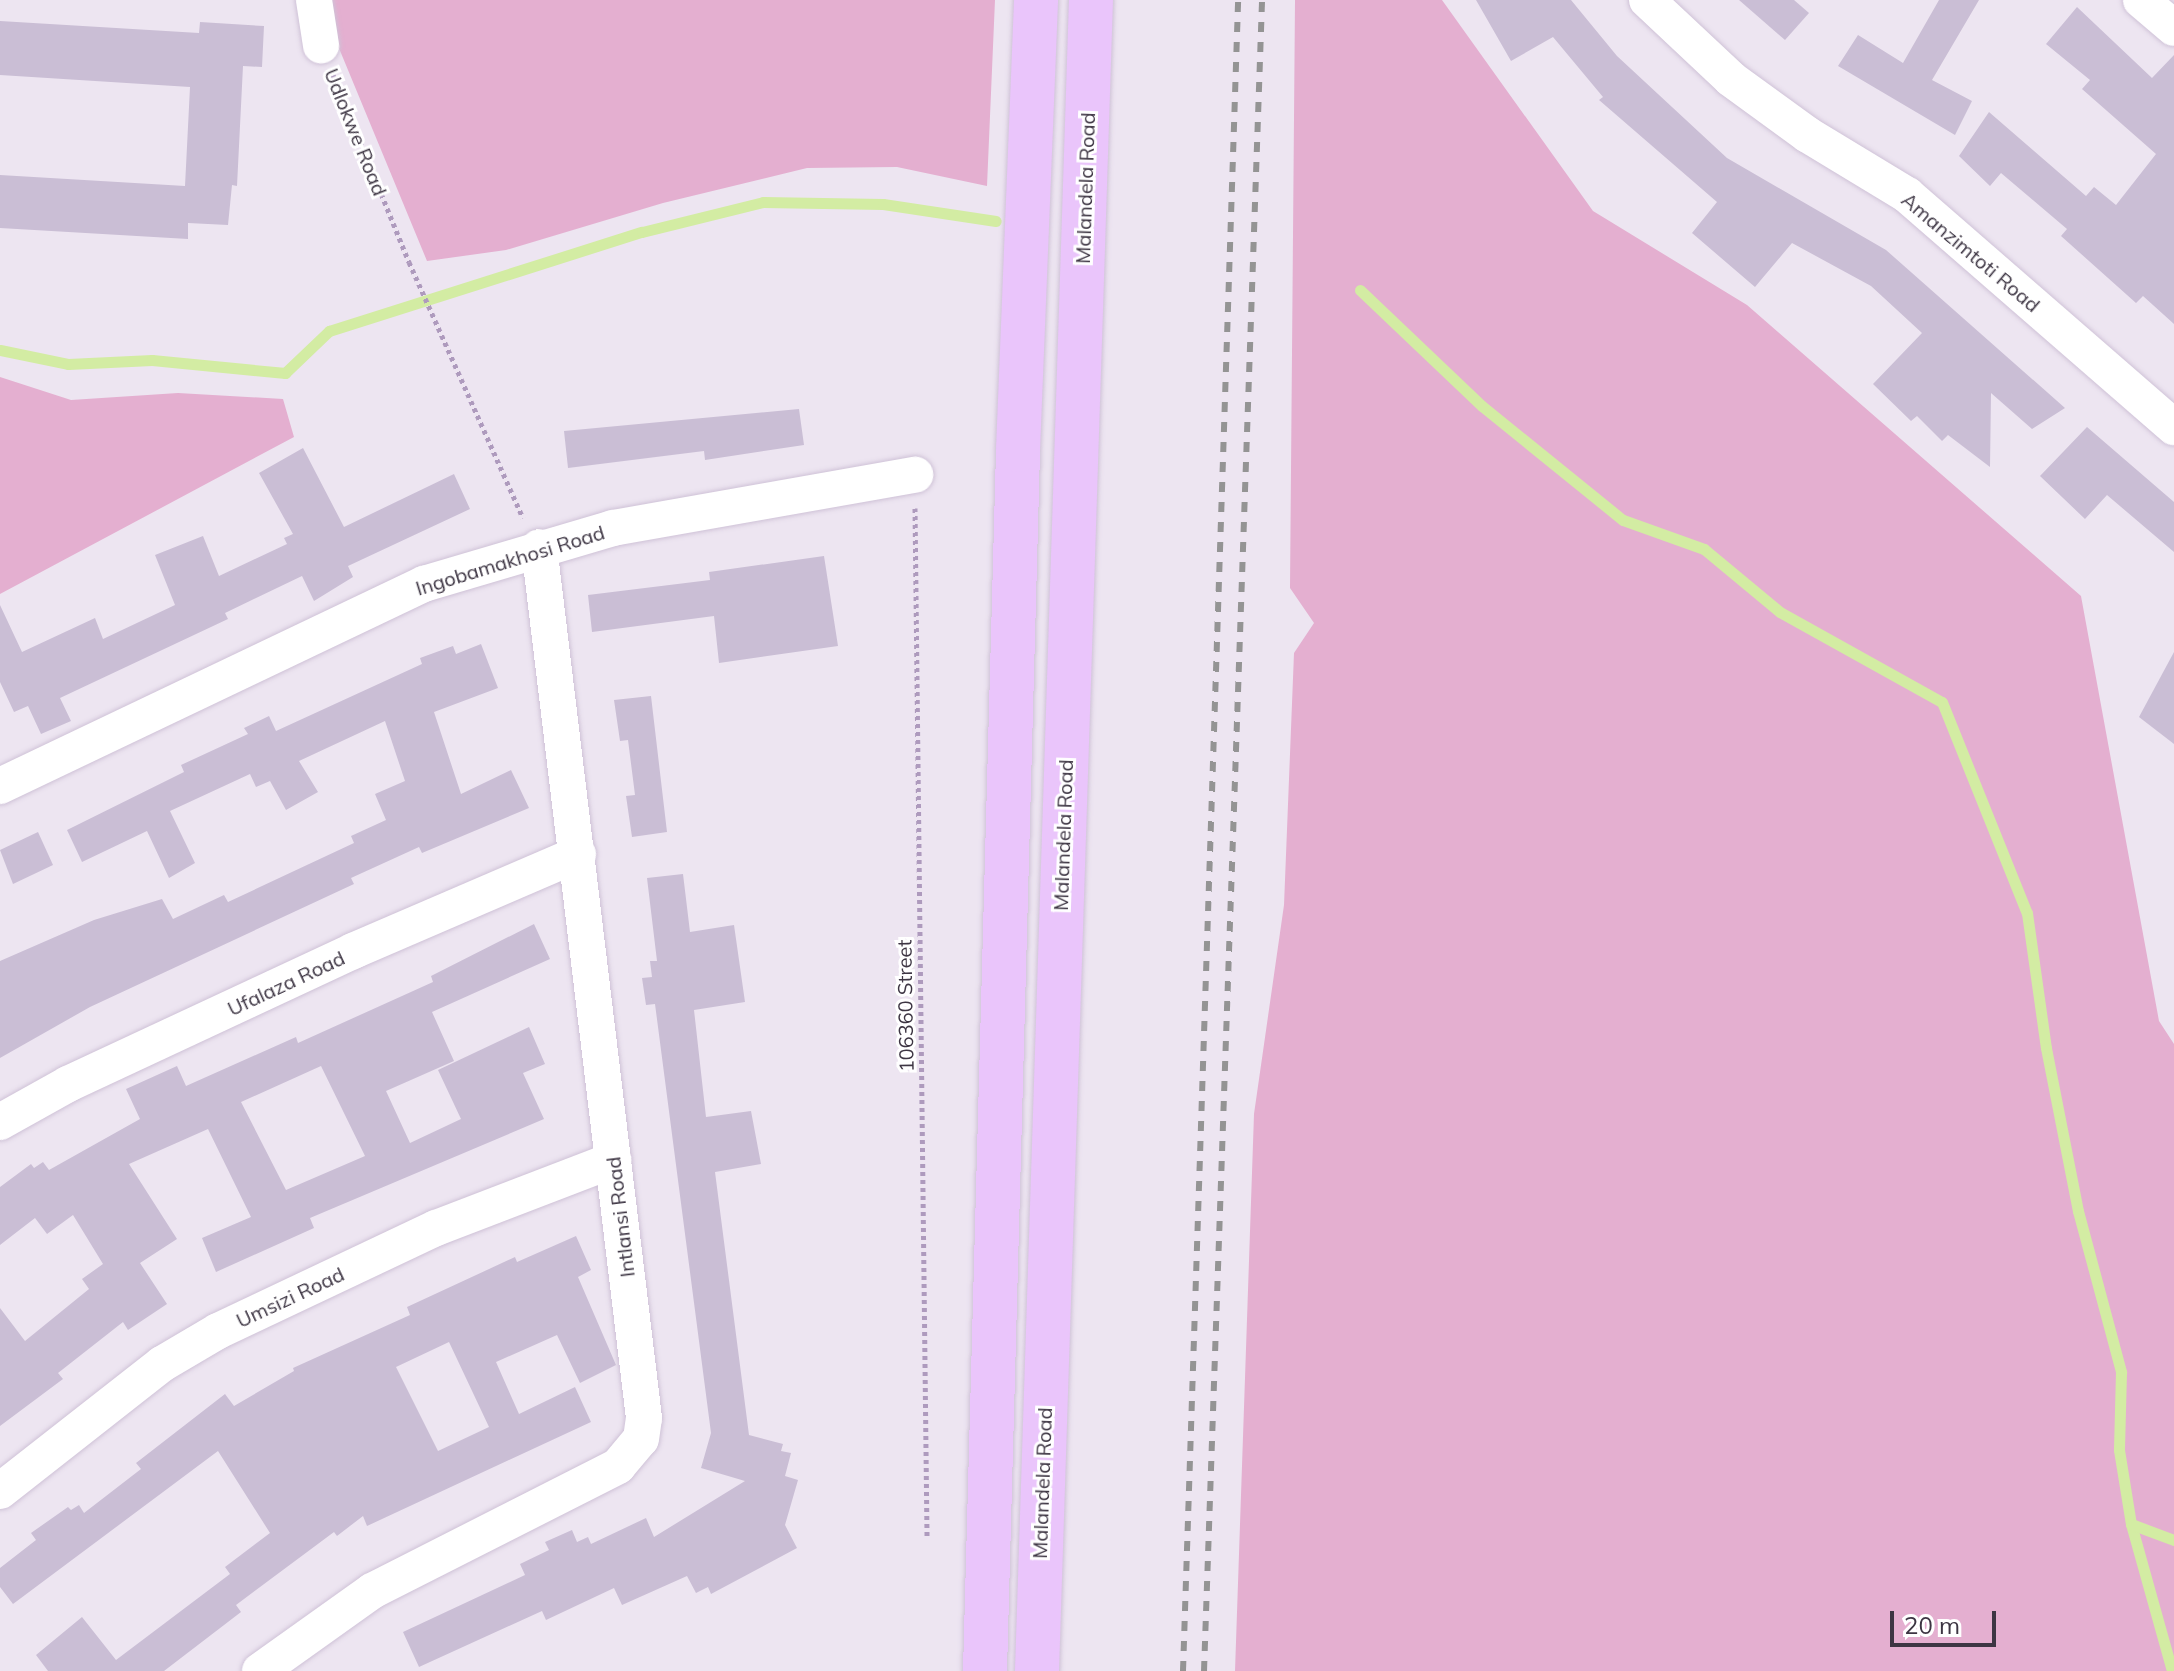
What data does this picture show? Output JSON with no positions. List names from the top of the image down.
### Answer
{
  "streets": {
    "main road": ["Malandela Road"],
    "street": [
      "Udlokwe Road",
      "Amanzimtoti Road",
      "Ingobamakhosi Road",
      "Ufalaza Road",
      "Intlansi Road",
      "Umsizi Road"
    ],
    "path": ["106360 Street"]
  },
  "crossings": [
    ["Udlokwe Road", "Ingobamakhosi Road"],
    ["Udlokwe Road", "Intlansi Road"],
    ["Ingobamakhosi Road", "106360 Street"],
    ["Ingobamakhosi Road", "Intlansi Road"],
    ["Ufalaza Road", "Intlansi Road"],
    ["Intlansi Road", "Umsizi Road"]
  ],
  "scale_bar": "20 m"
}
